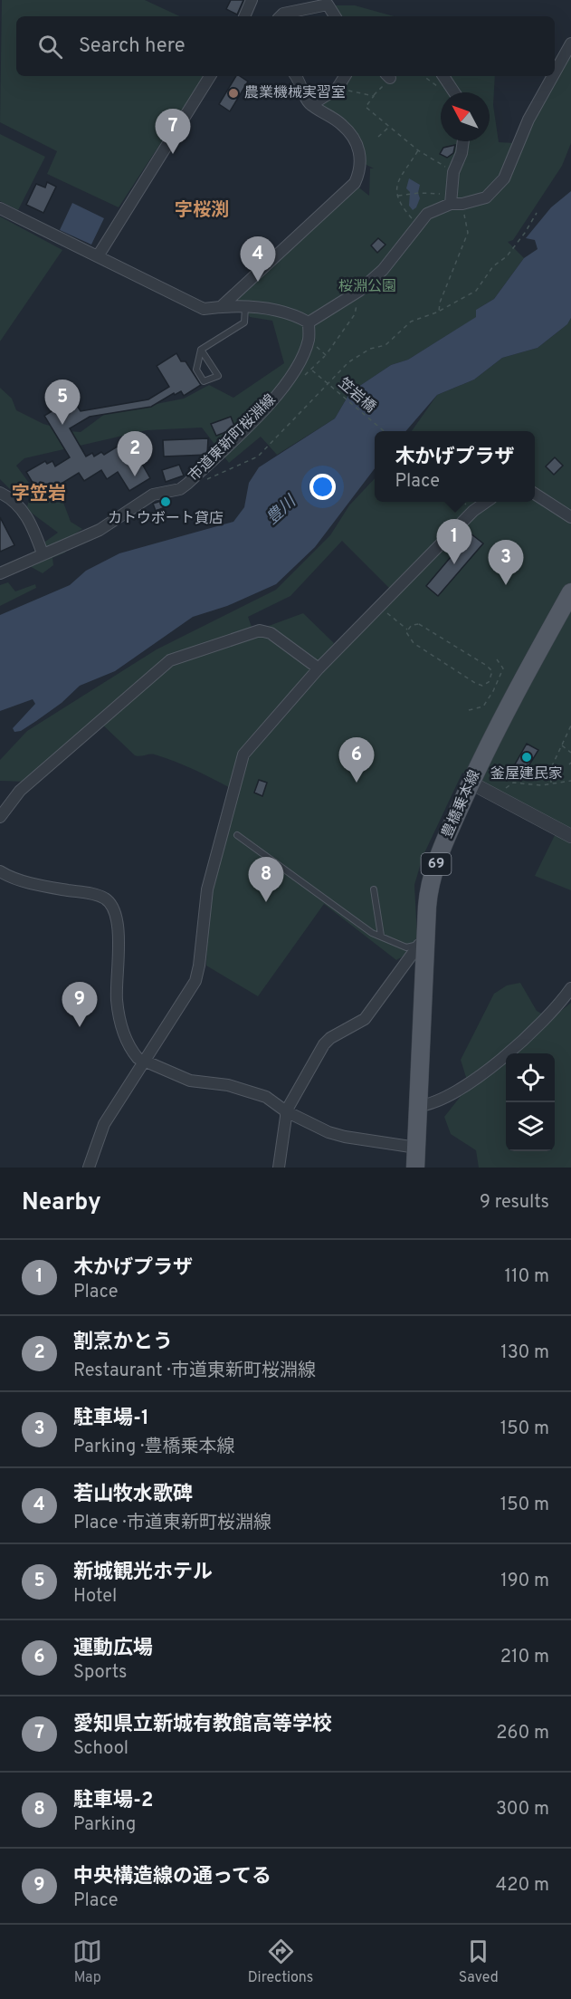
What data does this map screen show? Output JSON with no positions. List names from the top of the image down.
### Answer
{
  "streets": {
    "main road": ["豊橋乗本線", "69"],
    "street": ["市道東新町桜淵線"],
    "path": ["笠岩橋"]
  },
  "districts": ["字桜渕", "字笠岩"],
  "water": ["豊川"],
  "parks": ["桜淵公園"],
  "places": ["農業機械実習室", "カトウボート貸店", "釜屋建民家"],
  "north": "top left",
  "page": {
    "search": "Search here",
    "pins": [
      "7",
      "4",
      "5",
      "2",
      "1",
      "3",
      "6",
      "8",
      "9"
    ],
    "popup": ["木かげプラザ", "Place"],
    "heading": ["Nearby", "9 results"],
    "list": [
      {
        "mark": "1",
        "name": "木かげプラザ",
        "note": "Place",
        "value": "110 m"
      },
      {
        "mark": "2",
        "name": "割烹かとう",
        "note": "Restaurant · 市道東新町桜淵線",
        "value": "130 m"
      },
      {
        "mark": "3",
        "name": "駐車場-1",
        "note": "Parking · 豊橋乗本線",
        "value": "150 m"
      },
      {
        "mark": "4",
        "name": "若山牧水歌碑",
        "note": "Place · 市道東新町桜淵線",
        "value": "150 m"
      },
      {
        "mark": "5",
        "name": "新城観光ホテル",
        "note": "Hotel",
        "value": "190 m"
      },
      {
        "mark": "6",
        "name": "運動広場",
        "note": "Sports",
        "value": "210 m"
      },
      {
        "mark": "7",
        "name": "愛知県立新城有教館高等学校",
        "note": "School",
        "value": "260 m"
      },
      {
        "mark": "8",
        "name": "駐車場-2",
        "note": "Parking",
        "value": "300 m"
      },
      {
        "mark": "9",
        "name": "中央構造線の通ってる",
        "note": "Place",
        "value": "420 m"
      }
    ],
    "nav": ["Map", "Directions", "Saved"]
  }
}
